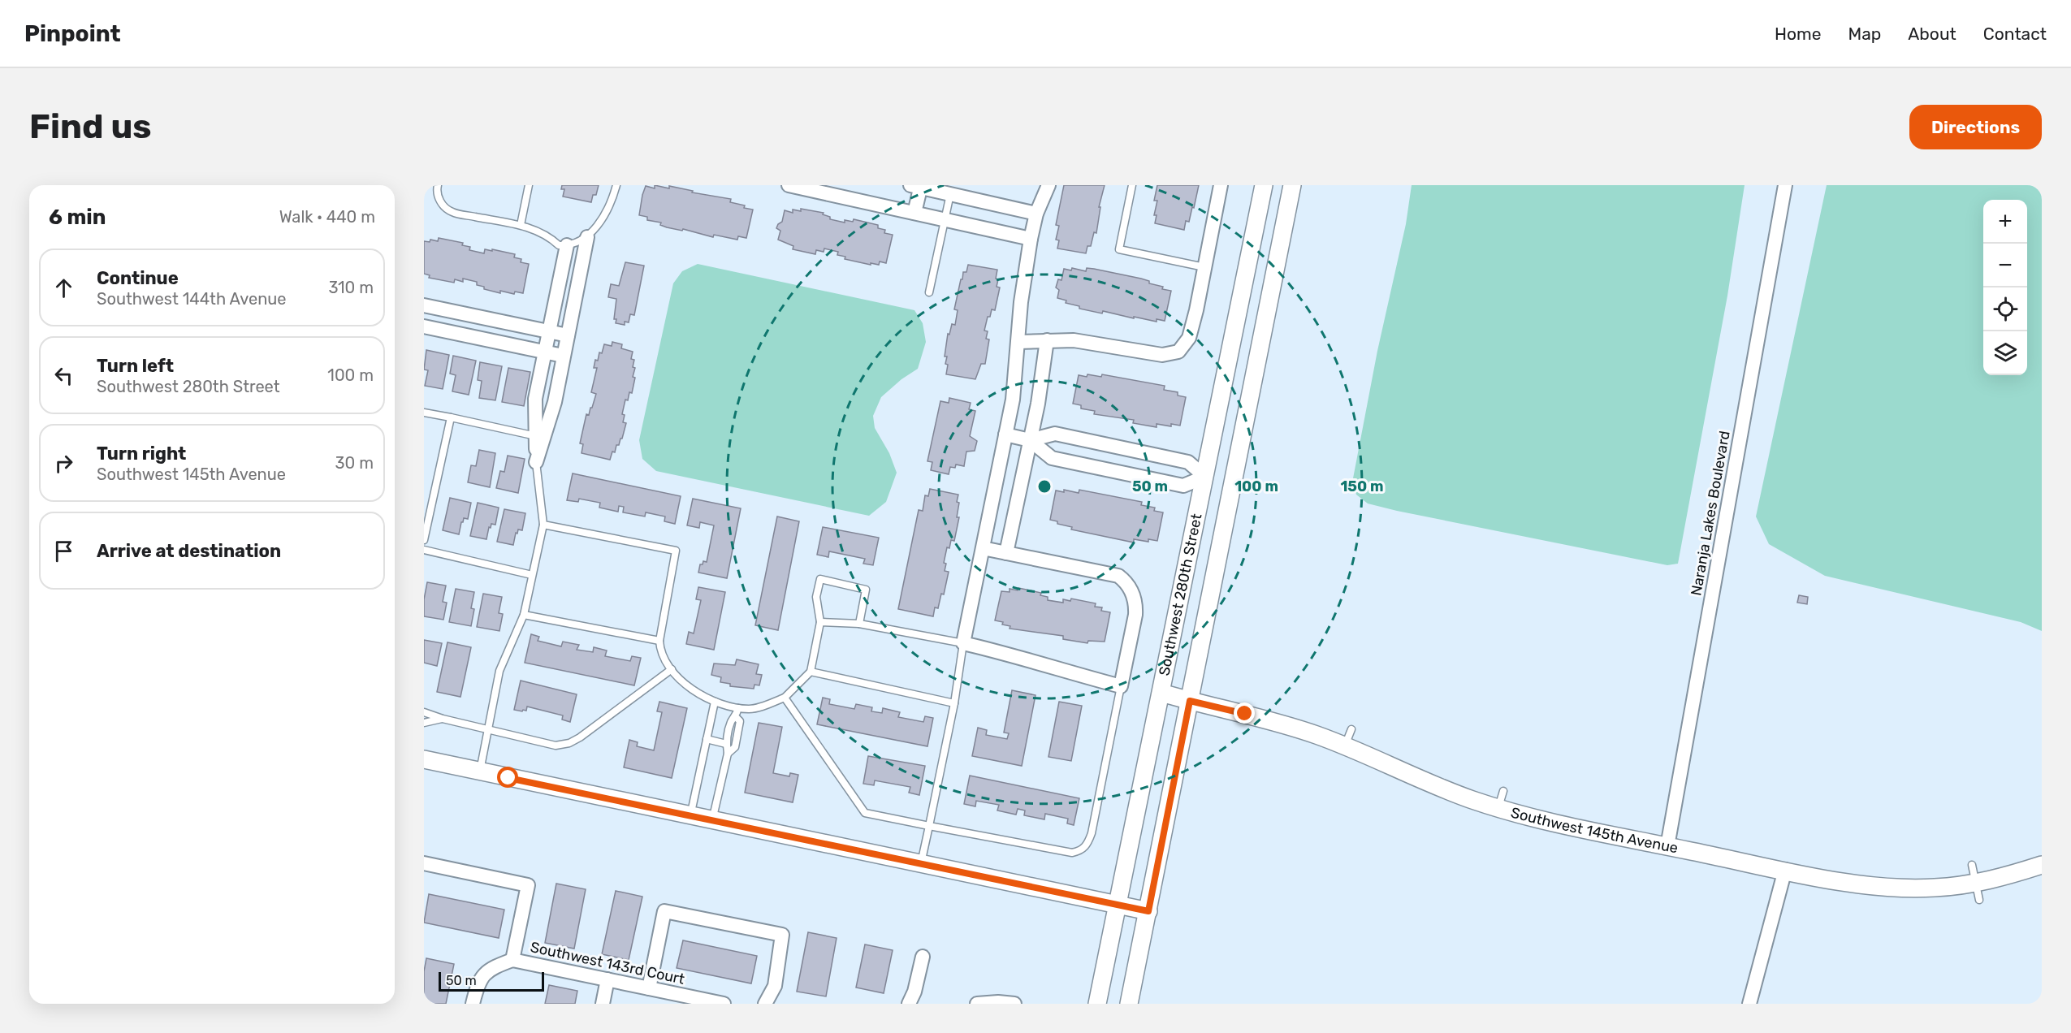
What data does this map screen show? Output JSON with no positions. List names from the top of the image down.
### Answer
{
  "streets": {
    "street": [
      "Naranja Lakes Boulevard",
      "Southwest 280th Street",
      "Southwest 145th Avenue",
      "Southwest 143rd Court"
    ]
  },
  "crossings": [
    ["Naranja Lakes Boulevard", "Southwest 145th Avenue"],
    ["Southwest 280th Street", "Southwest 145th Avenue"]
  ],
  "scale_bar": "50 m",
  "page": {
    "header": "Pinpoint",
    "nav": [
      "Home",
      "Map",
      "About",
      "Contact"
    ],
    "buttons": "Directions",
    "title": "Find us",
    "heading": ["6 min", "Walk · 440 m"],
    "map_buttons": ["+", "−"],
    "list": [
      ["Continue", "Southwest 144th Avenue", "310 m"],
      ["Turn left", "Southwest 280th Street", "100 m"],
      ["Turn right", "Southwest 145th Avenue", "30 m"],
      "Arrive at destination"
    ],
    "scale": "50 m"
  },
  "rings": ["50 m", "100 m", "150 m"]
}
